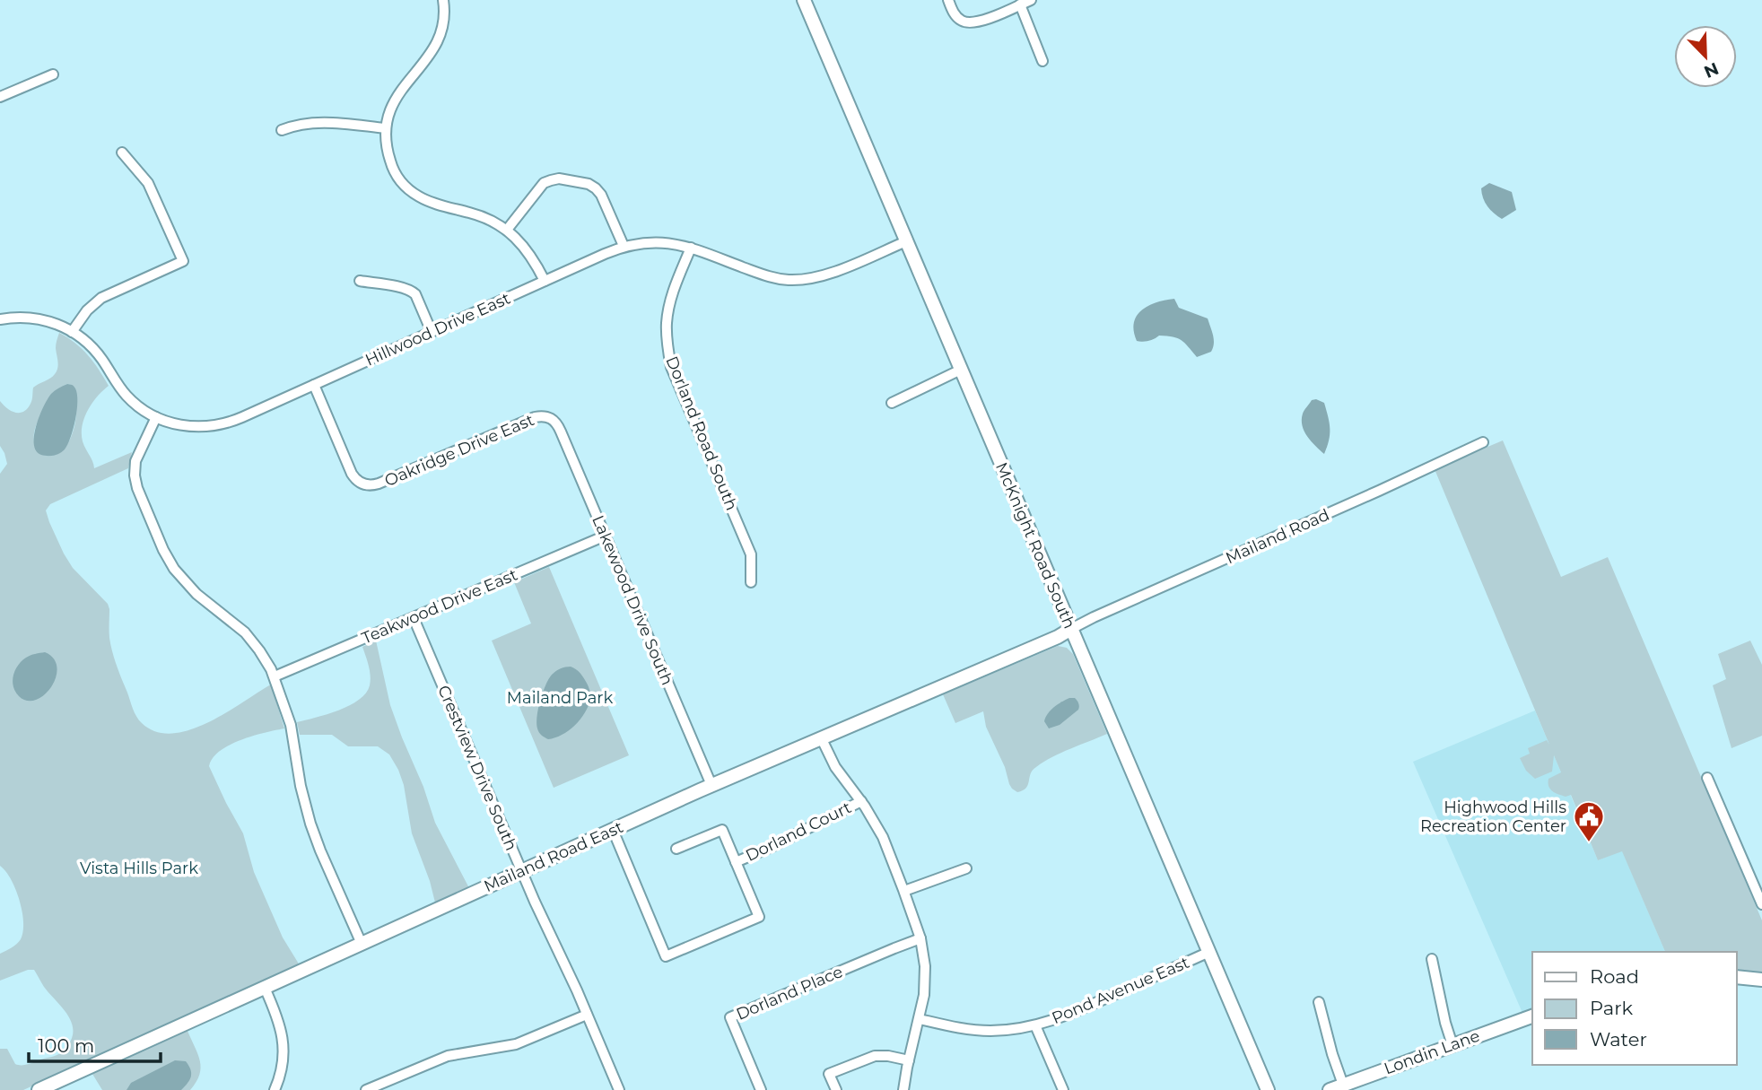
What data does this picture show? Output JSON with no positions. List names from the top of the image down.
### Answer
{
  "streets": {
    "street": [
      "Hillwood Drive East",
      "Dorland Road South",
      "Oakridge Drive East",
      "Mailand Road",
      "McKnight Road South",
      "Lakewood Drive South",
      "Teakwood Drive East",
      "Crestview Drive South",
      "Dorland Court",
      "Mailand Road East",
      "Pond Avenue East",
      "Dorland Place",
      "Londin Lane"
    ]
  },
  "crossings": [
    ["Hillwood Drive East", "Dorland Road South"],
    ["Hillwood Drive East", "Oakridge Drive East"],
    ["Hillwood Drive East", "McKnight Road South"],
    ["Oakridge Drive East", "Lakewood Drive South"],
    ["Mailand Road", "McKnight Road South"],
    ["Mailand Road", "Mailand Road East"],
    ["McKnight Road South", "Mailand Road East"],
    ["McKnight Road South", "Pond Avenue East"],
    ["Lakewood Drive South", "Teakwood Drive East"],
    ["Lakewood Drive South", "Mailand Road East"],
    ["Teakwood Drive East", "Crestview Drive South"],
    ["Crestview Drive South", "Mailand Road East"],
    ["Dorland Court", "Mailand Road East"]
  ],
  "parks": ["Mailand Park", "Vista Hills Park"],
  "places": {
    "public building": ["Highwood Hills Recreation Center"]
  },
  "legend": ["Road", "Park", "Water"],
  "scale_bar": "100 m",
  "north": "bottom right"
}
